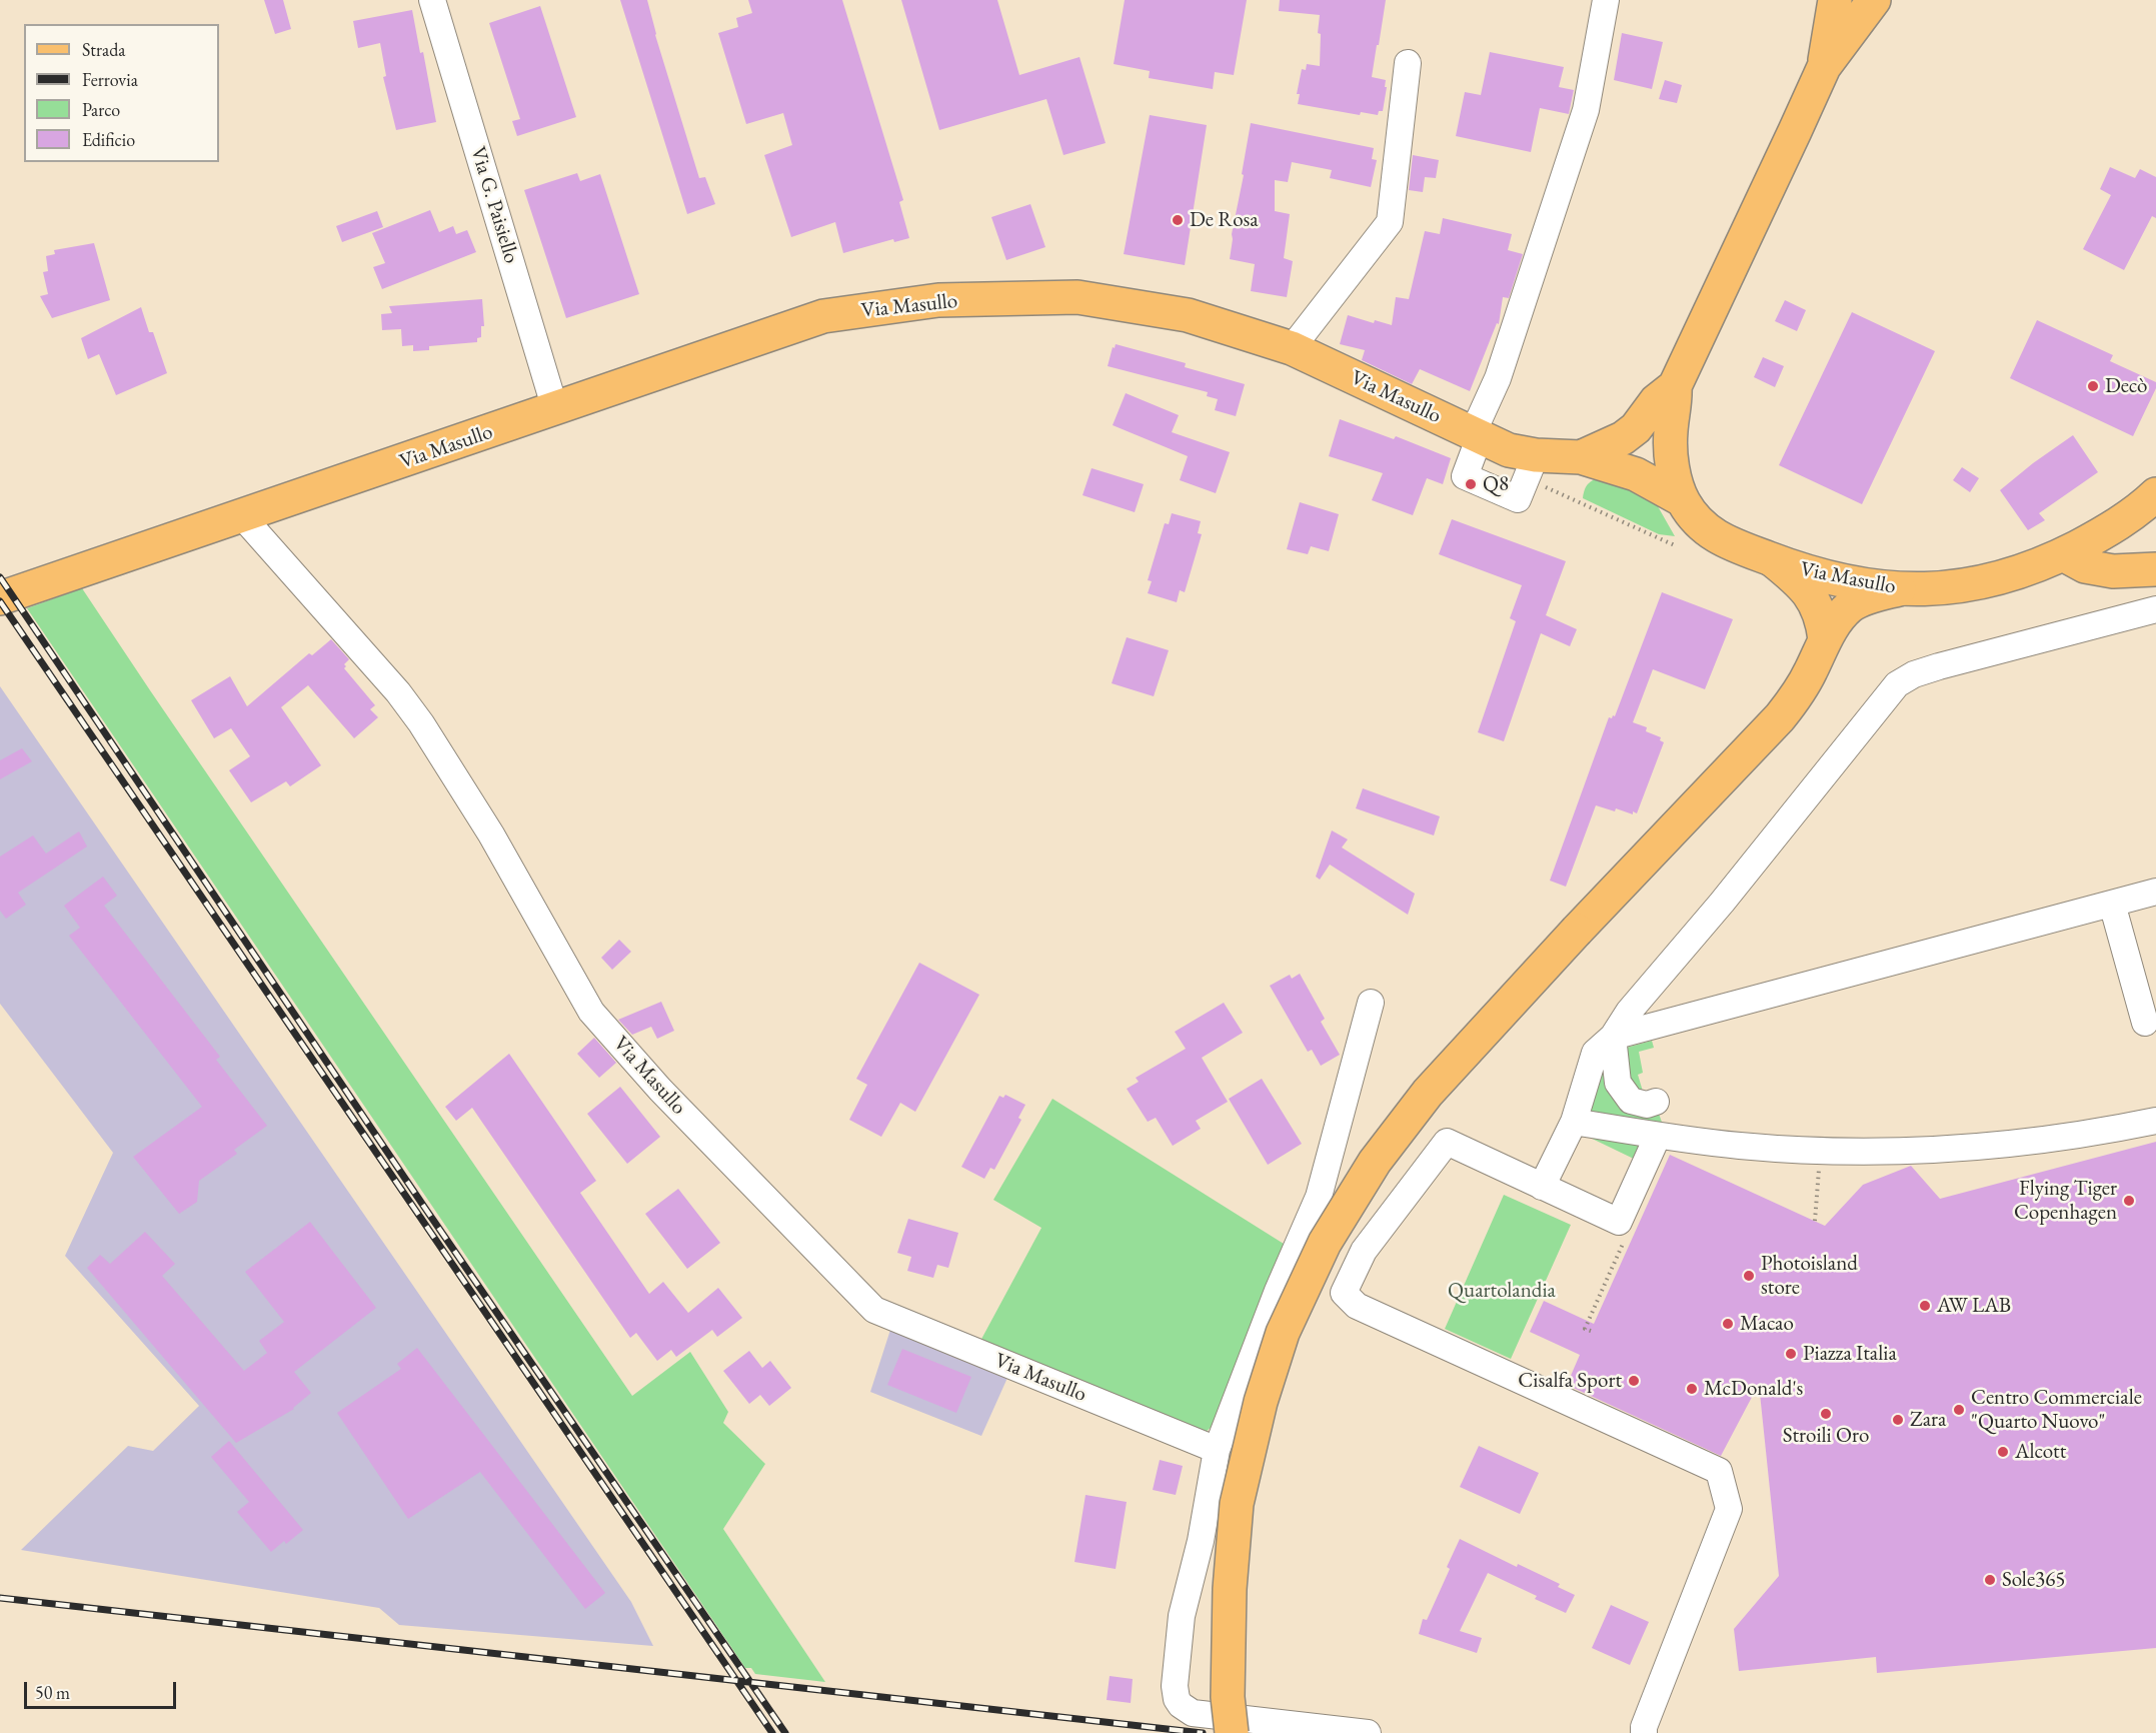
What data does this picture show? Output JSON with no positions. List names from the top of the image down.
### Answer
{
  "streets": {
    "main road": ["Via Masullo"],
    "street": ["Via G. Paisiello"]
  },
  "crossings": [
    ["Via G. Paisiello", "Via Masullo"]
  ],
  "parks": ["Quartolandia"],
  "places": [
    "De Rosa",
    "Decò",
    "Q8",
    "Flying Tiger Copenhagen",
    "Photoisland store",
    "AW LAB",
    "Macao",
    "Piazza Italia",
    "Cisalfa Sport",
    "McDonald's",
    "Centro Commerciale \"Quarto Nuovo\"",
    "Stroili Oro",
    "Zara",
    "Alcott",
    "Sole365"
  ],
  "legend": [
    "Strada",
    "Ferrovia",
    "Parco",
    "Edificio"
  ],
  "scale_bar": "50 m"
}
